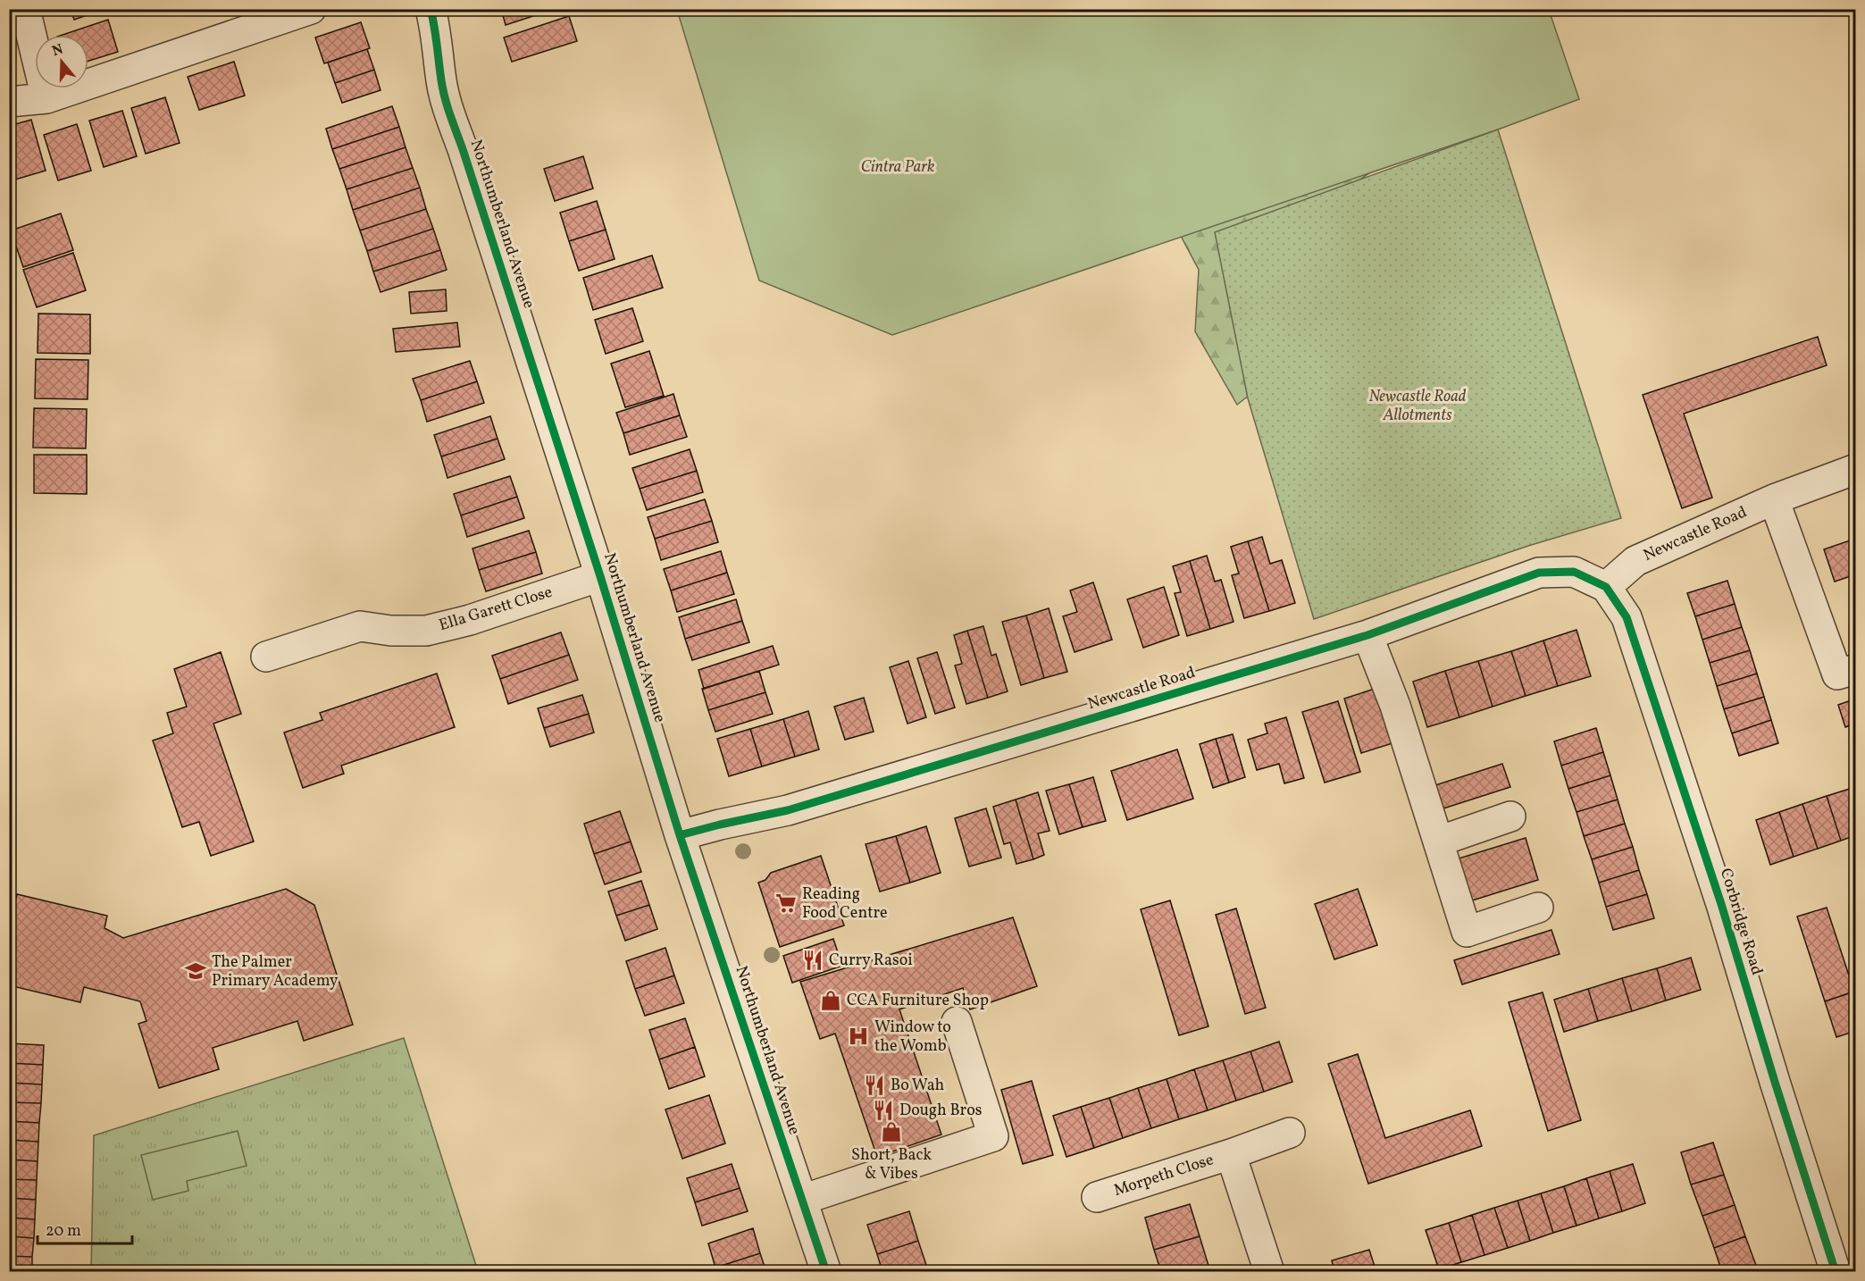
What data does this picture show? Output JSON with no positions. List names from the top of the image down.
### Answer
{
  "streets": {
    "street": [
      "Northumberland Avenue",
      "Newcastle Road",
      "Ella Garett Close",
      "Corbridge Road",
      "Morpeth Close"
    ]
  },
  "crossings": [
    ["Northumberland Avenue", "Newcastle Road"],
    ["Northumberland Avenue", "Ella Garett Close"],
    ["Newcastle Road", "Corbridge Road"]
  ],
  "parks": ["Cintra Park", "Newcastle Road Allotments"],
  "places": {
    "supermarket": ["Reading Food Centre"],
    "restaurant": ["Curry Rasoi", "Bo Wah", "Dough Bros"],
    "school or university": ["The Palmer Primary Academy"],
    "shop": ["CCA Furniture Shop", "Short, Back & Vibes"],
    "hospital": ["Window to the Womb"]
  },
  "scale_bar": "20 m",
  "north": "top"
}
